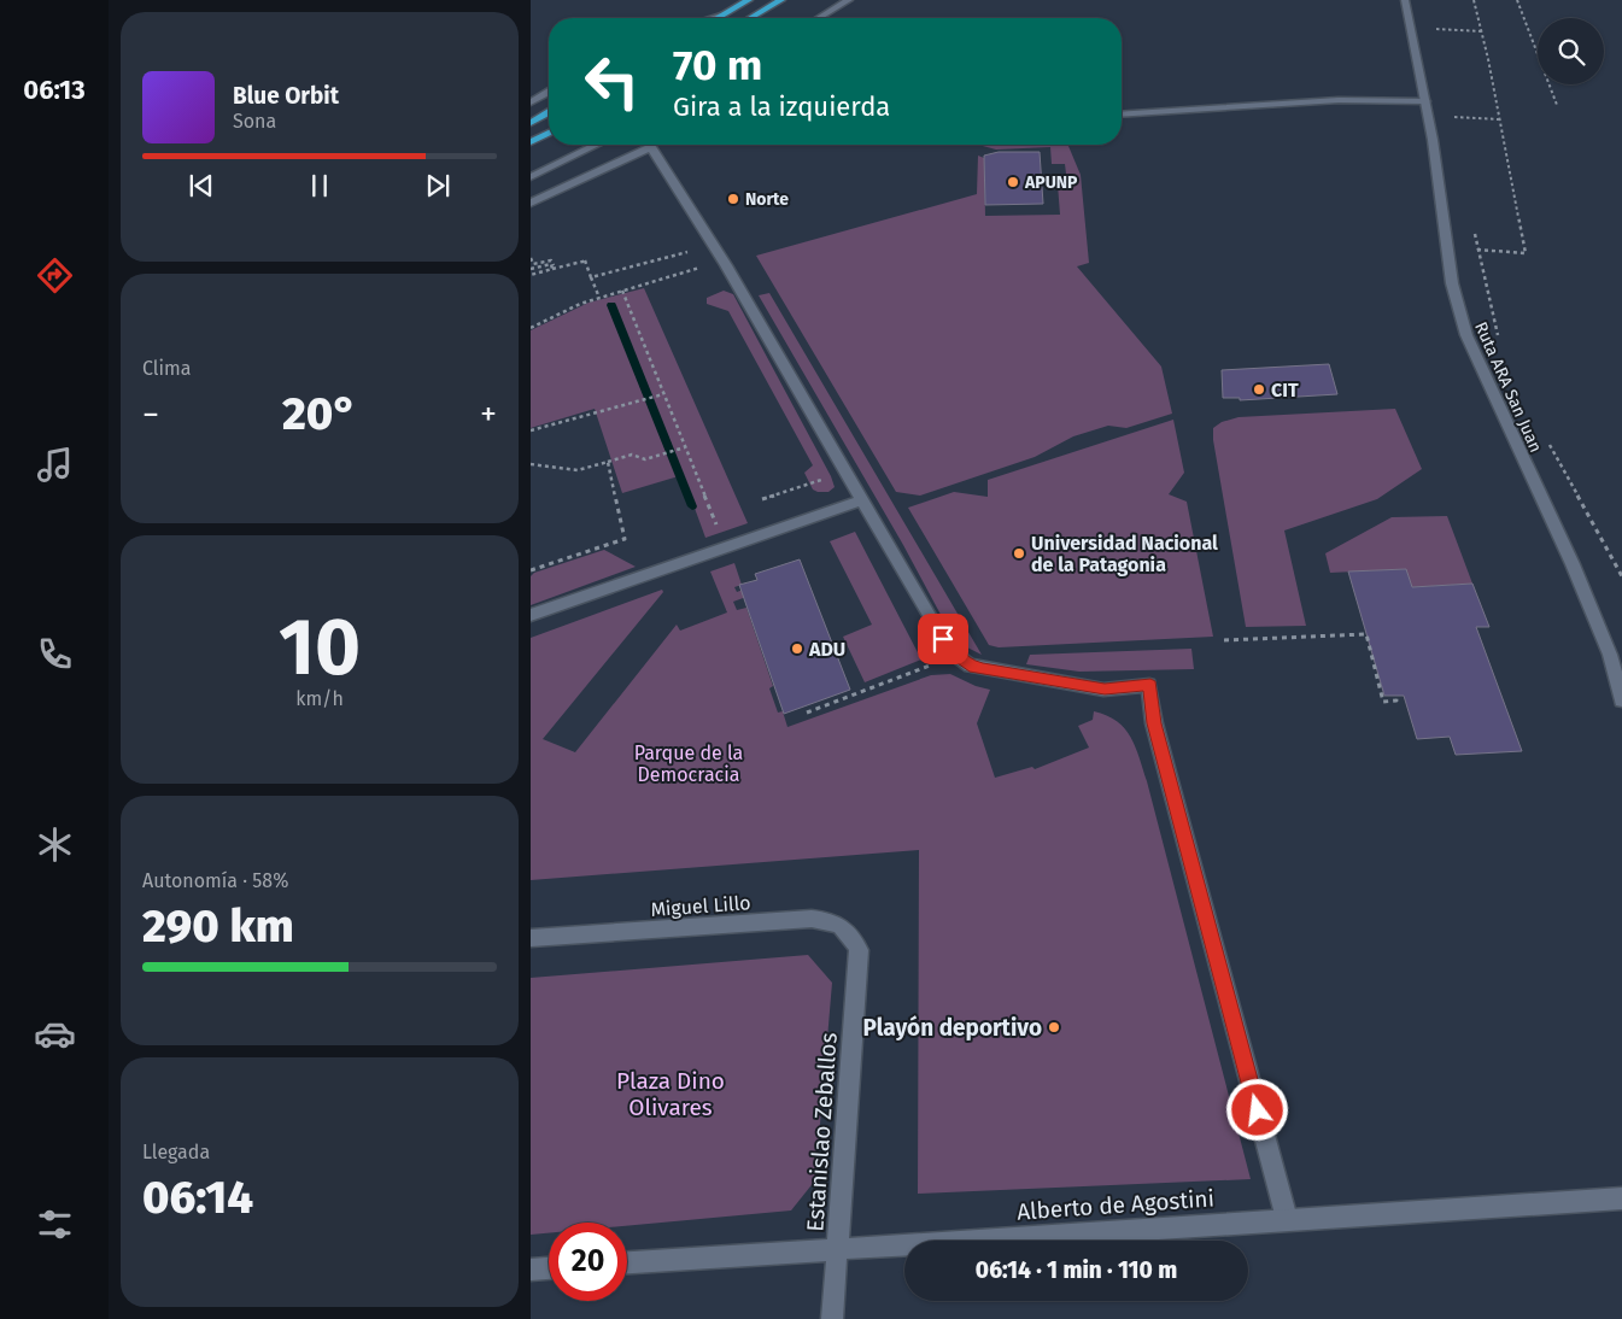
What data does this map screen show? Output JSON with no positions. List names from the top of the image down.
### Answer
{
  "streets": {
    "street": [
      "Ruta ARA San Juan",
      "Miguel Lillo",
      "Estanislao Zeballos",
      "Alberto de Agostini"
    ]
  },
  "crossings": [
    ["Miguel Lillo", "Estanislao Zeballos"],
    ["Estanislao Zeballos", "Alberto de Agostini"]
  ],
  "parks": ["Parque de la Democracia", "Plaza Dino Olivares"],
  "places": [
    "APUNP",
    "Norte",
    "CIT",
    "Universidad Nacional de la Patagonia",
    "ADU",
    "Playón deportivo"
  ],
  "page": {
    "tabs": "06:13",
    "turn": ["70 m", "Gira a la izquierda"],
    "song": ["Blue Orbit", "Sona"],
    "tile": [
      "Clima",
      ["10", "km/h"],
      ["Autonomía · 58%", "290 km"],
      ["Llegada", "06:14"]
    ],
    "heat": ["−", "20°", "+"],
    "limit": "20",
    "trip": "06:14 · 1 min · 110 m"
  }
}
